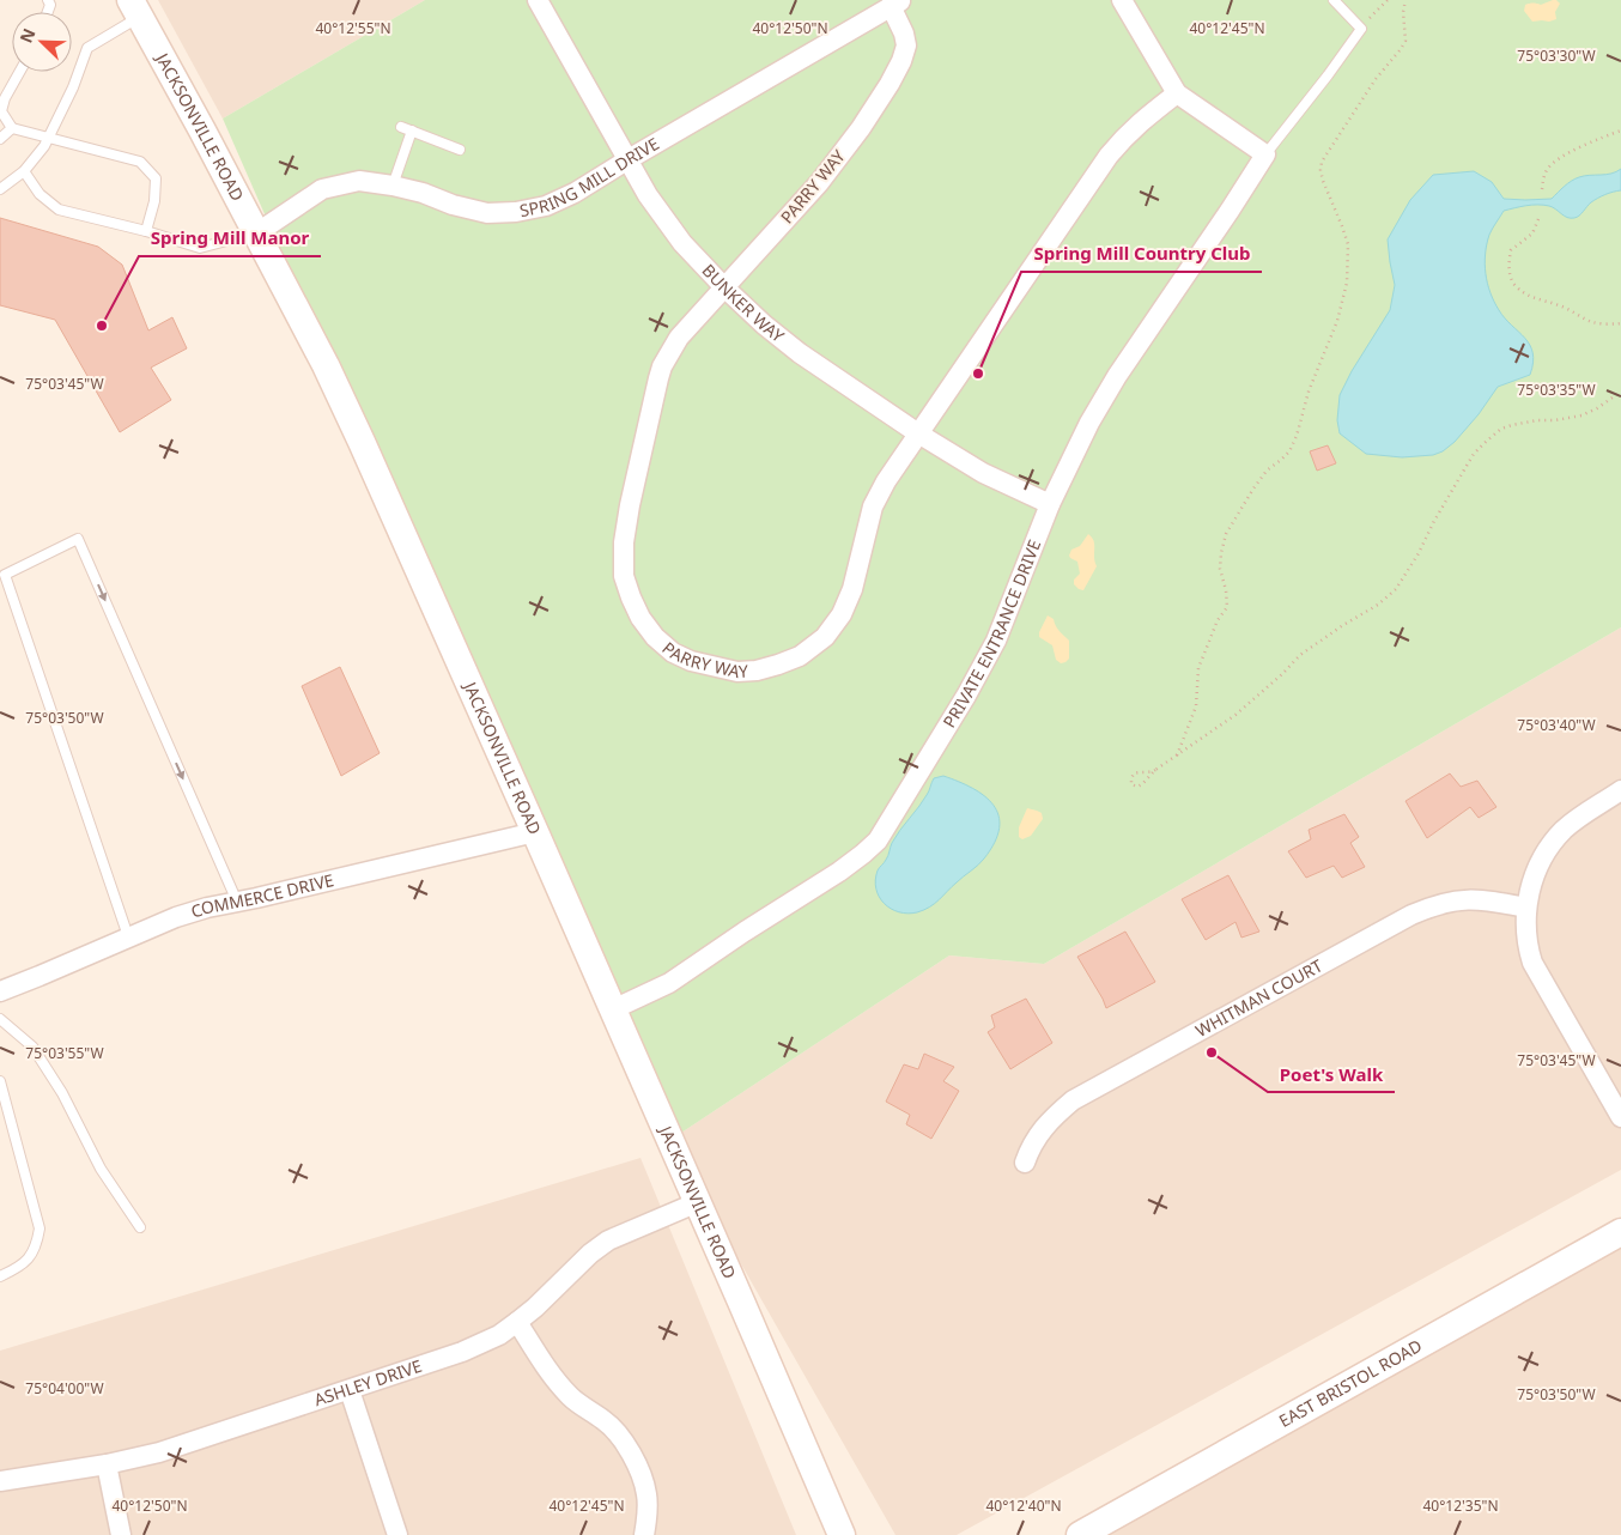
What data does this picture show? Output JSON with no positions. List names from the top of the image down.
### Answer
{
  "streets": {
    "main road": ["JACKSONVILLE ROAD", "EAST BRISTOL ROAD"],
    "street": [
      "SPRING MILL DRIVE",
      "PARRY WAY",
      "BUNKER WAY",
      "PRIVATE ENTRANCE DRIVE",
      "COMMERCE DRIVE",
      "WHITMAN COURT",
      "ASHLEY DRIVE"
    ]
  },
  "crossings": [
    ["JACKSONVILLE ROAD", "SPRING MILL DRIVE"],
    ["JACKSONVILLE ROAD", "PRIVATE ENTRANCE DRIVE"],
    ["JACKSONVILLE ROAD", "COMMERCE DRIVE"],
    ["JACKSONVILLE ROAD", "ASHLEY DRIVE"],
    ["SPRING MILL DRIVE", "PARRY WAY"],
    ["SPRING MILL DRIVE", "BUNKER WAY"],
    ["PARRY WAY", "BUNKER WAY"],
    ["BUNKER WAY", "PRIVATE ENTRANCE DRIVE"]
  ],
  "places": ["Spring Mill Manor", "Spring Mill Country Club", "Poet's Walk"],
  "north": "top left",
  "coordinates": [
    "40°12'55\"N",
    "40°12'50\"N",
    "40°12'45\"N",
    "75°03'30\"W",
    "75°03'45\"W",
    "75°03'35\"W",
    "75°03'50\"W",
    "75°03'40\"W",
    "75°03'55\"W",
    "75°04'00\"W",
    "40°12'40\"N",
    "40°12'35\"N"
  ]
}
